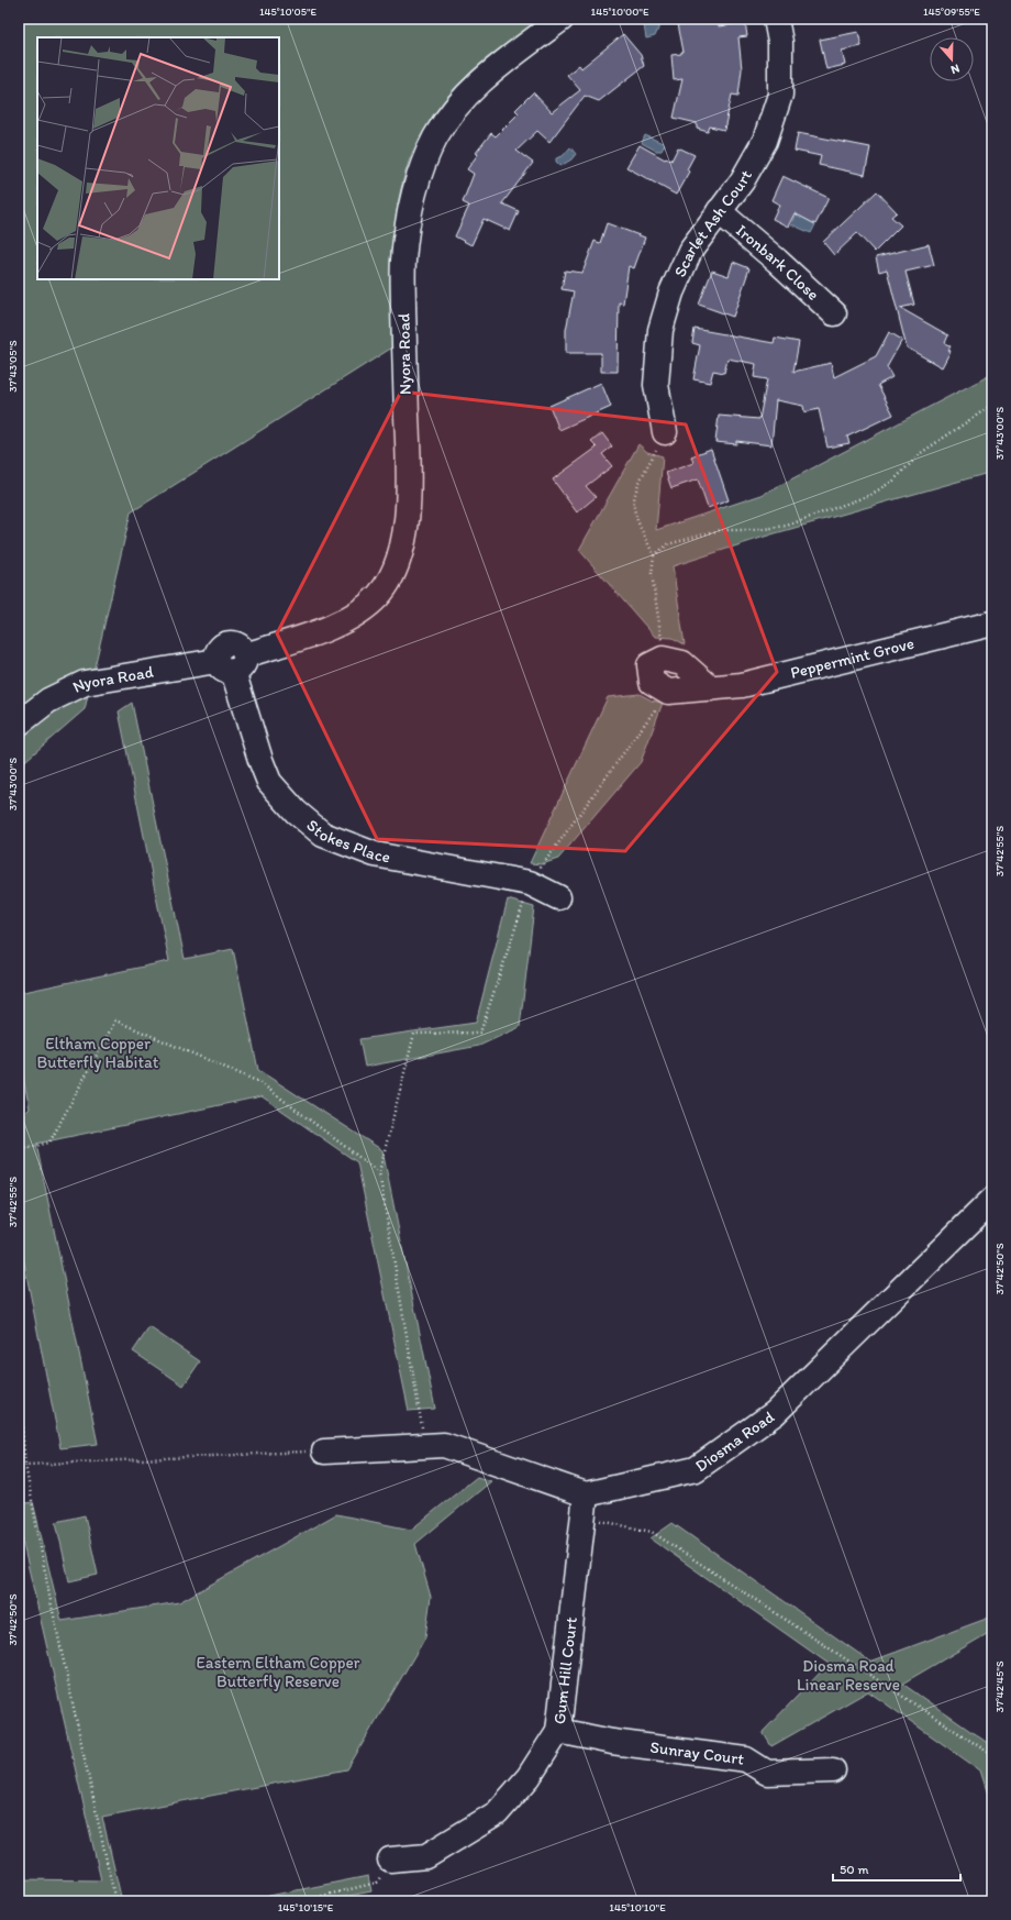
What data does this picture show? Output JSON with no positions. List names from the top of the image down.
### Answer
{
  "streets": {
    "street": [
      "Scarlet Ash Court",
      "Ironbark Close",
      "Nyora Road",
      "Peppermint Grove",
      "Stokes Place",
      "Diosma Road",
      "Gum Hill Court",
      "Sunray Court"
    ]
  },
  "crossings": [
    ["Scarlet Ash Court", "Ironbark Close"],
    ["Nyora Road", "Stokes Place"],
    ["Diosma Road", "Gum Hill Court"],
    ["Gum Hill Court", "Sunray Court"]
  ],
  "parks": ["Eltham Copper Butterfly Habitat", "Eastern Eltham Copper Butterfly Reserve", "Diosma Road Linear Reserve"],
  "scale_bar": "50 m",
  "north": "bottom",
  "coordinates": [
    "145°10'05\"E",
    "145°10'00\"E",
    "145°09'55\"E",
    "37°43'05\"S",
    "37°43'00\"S",
    "37°42'55\"S",
    "37°42'50\"S",
    "37°42'45\"S",
    "145°10'15\"E",
    "145°10'10\"E"
  ]
}
